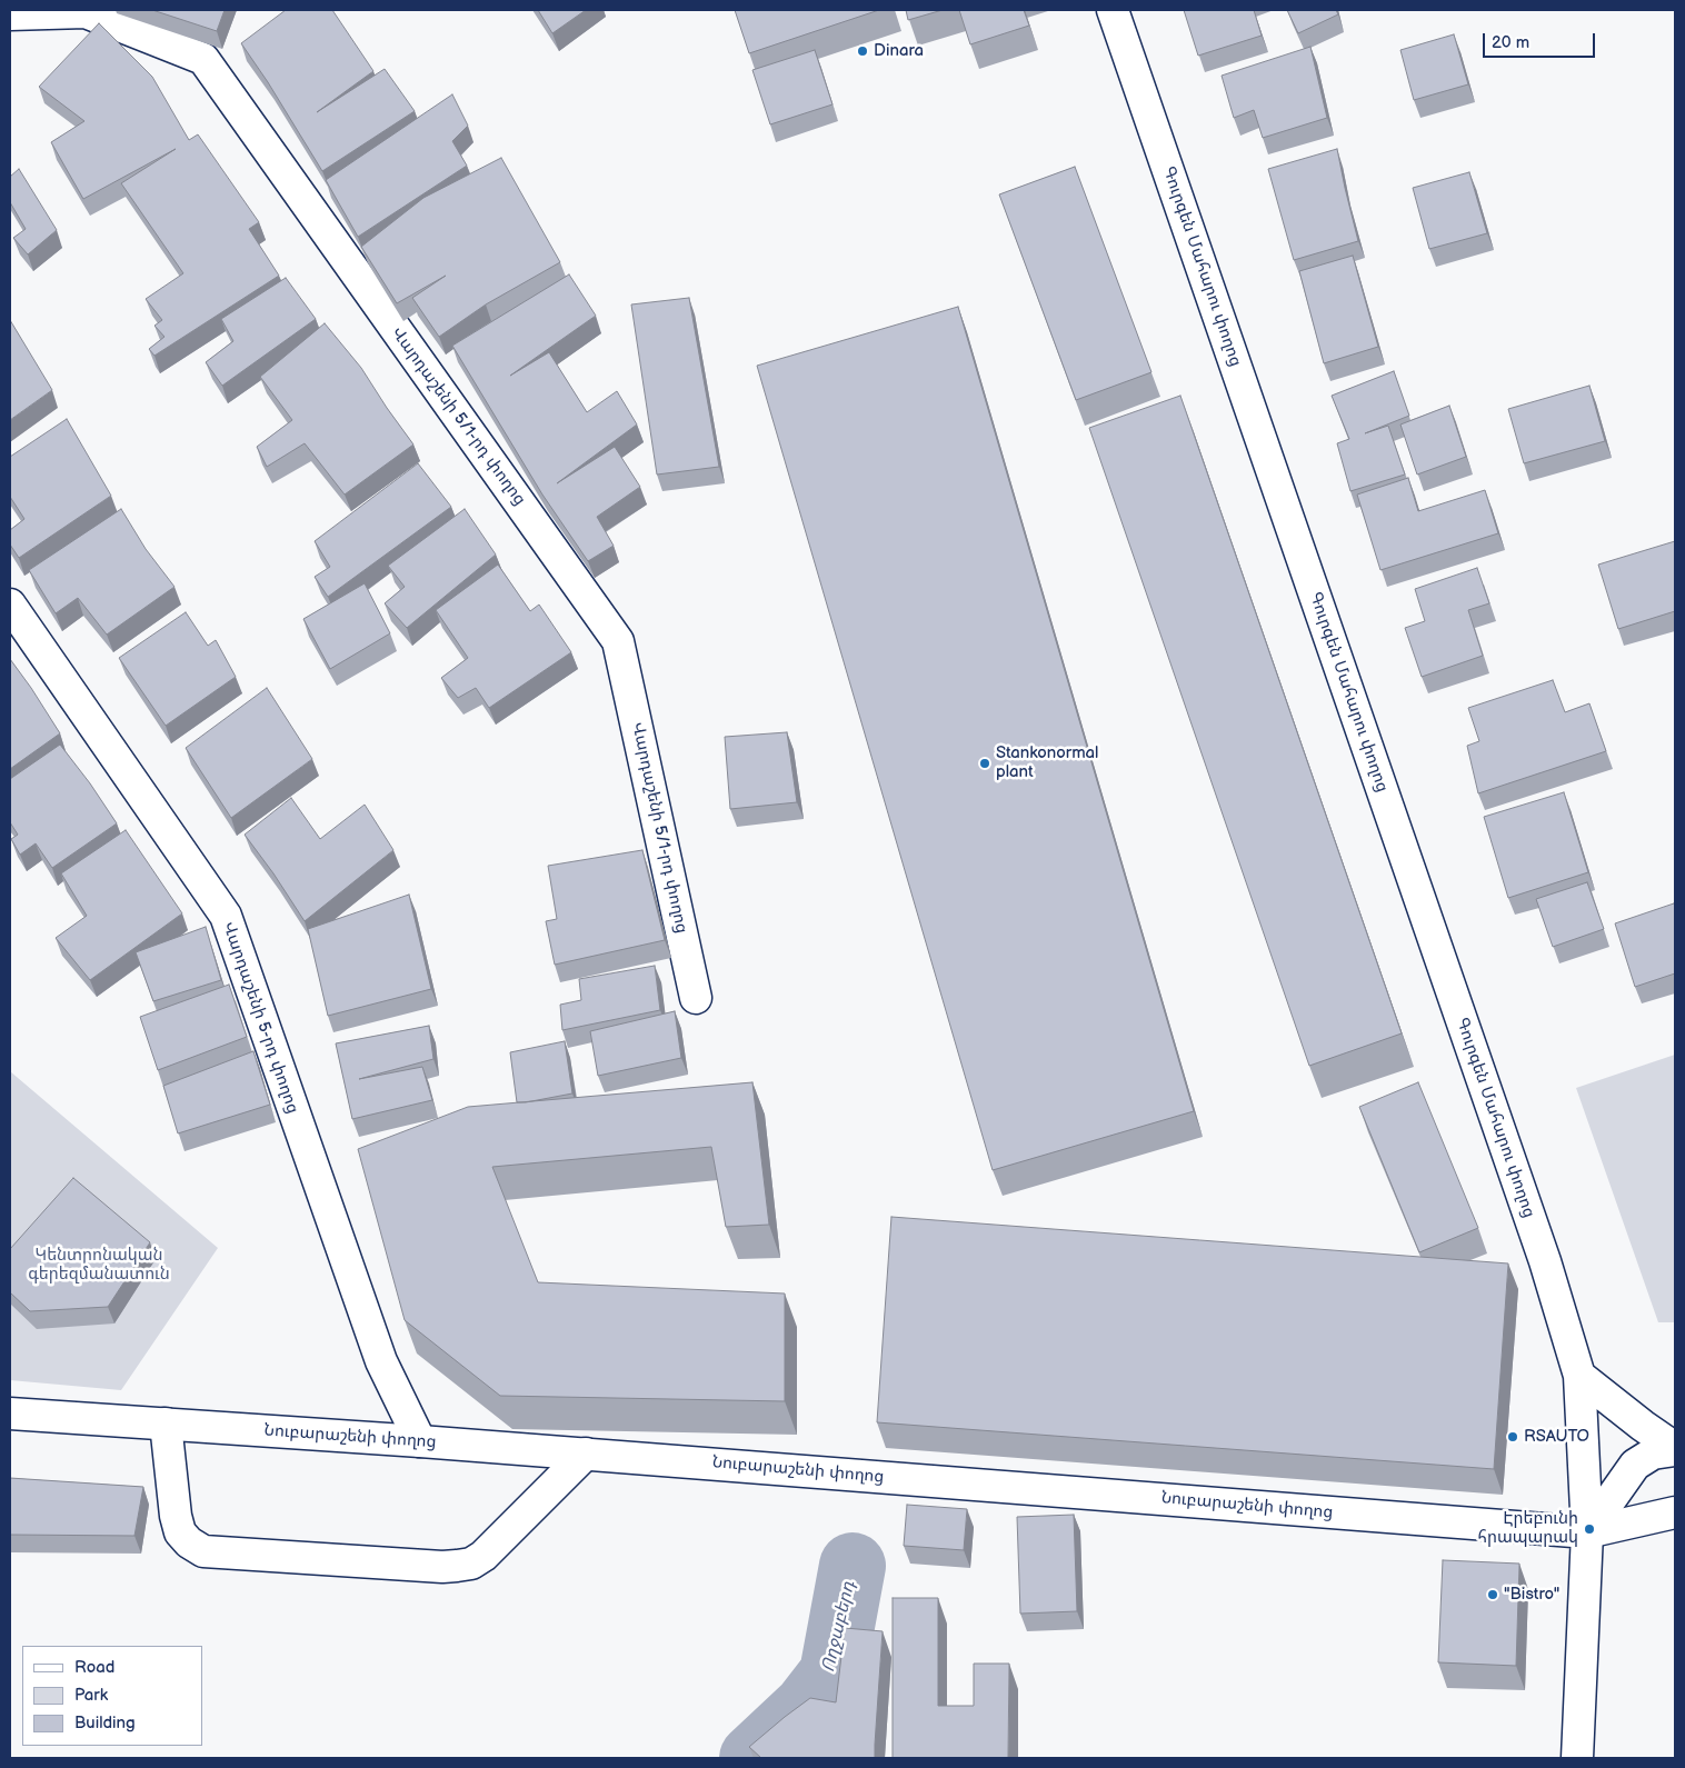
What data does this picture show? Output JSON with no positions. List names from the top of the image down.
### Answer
{
  "streets": {
    "main road": [
      "Գուրգեն Մահարու փողոց",
      "Վարդաշենի 5/1-րդ փողոց",
      "Վարդաշենի 5-րդ փողոց",
      "Նուբարաշենի փողոց"
    ]
  },
  "crossings": [
    ["Վարդաշենի 5-րդ փողոց", "Նուբարաշենի փողոց"]
  ],
  "water": ["Ողջաբերդ"],
  "parks": ["Կենտրոնական գերեզմանատուն"],
  "places": [
    "Dinara",
    "Stankonormal plant",
    "RSAUTO",
    "Էրեբունի հրապարակ",
    "\"Bistro\""
  ],
  "legend": ["Road", "Park", "Building"],
  "scale_bar": "20 m"
}
